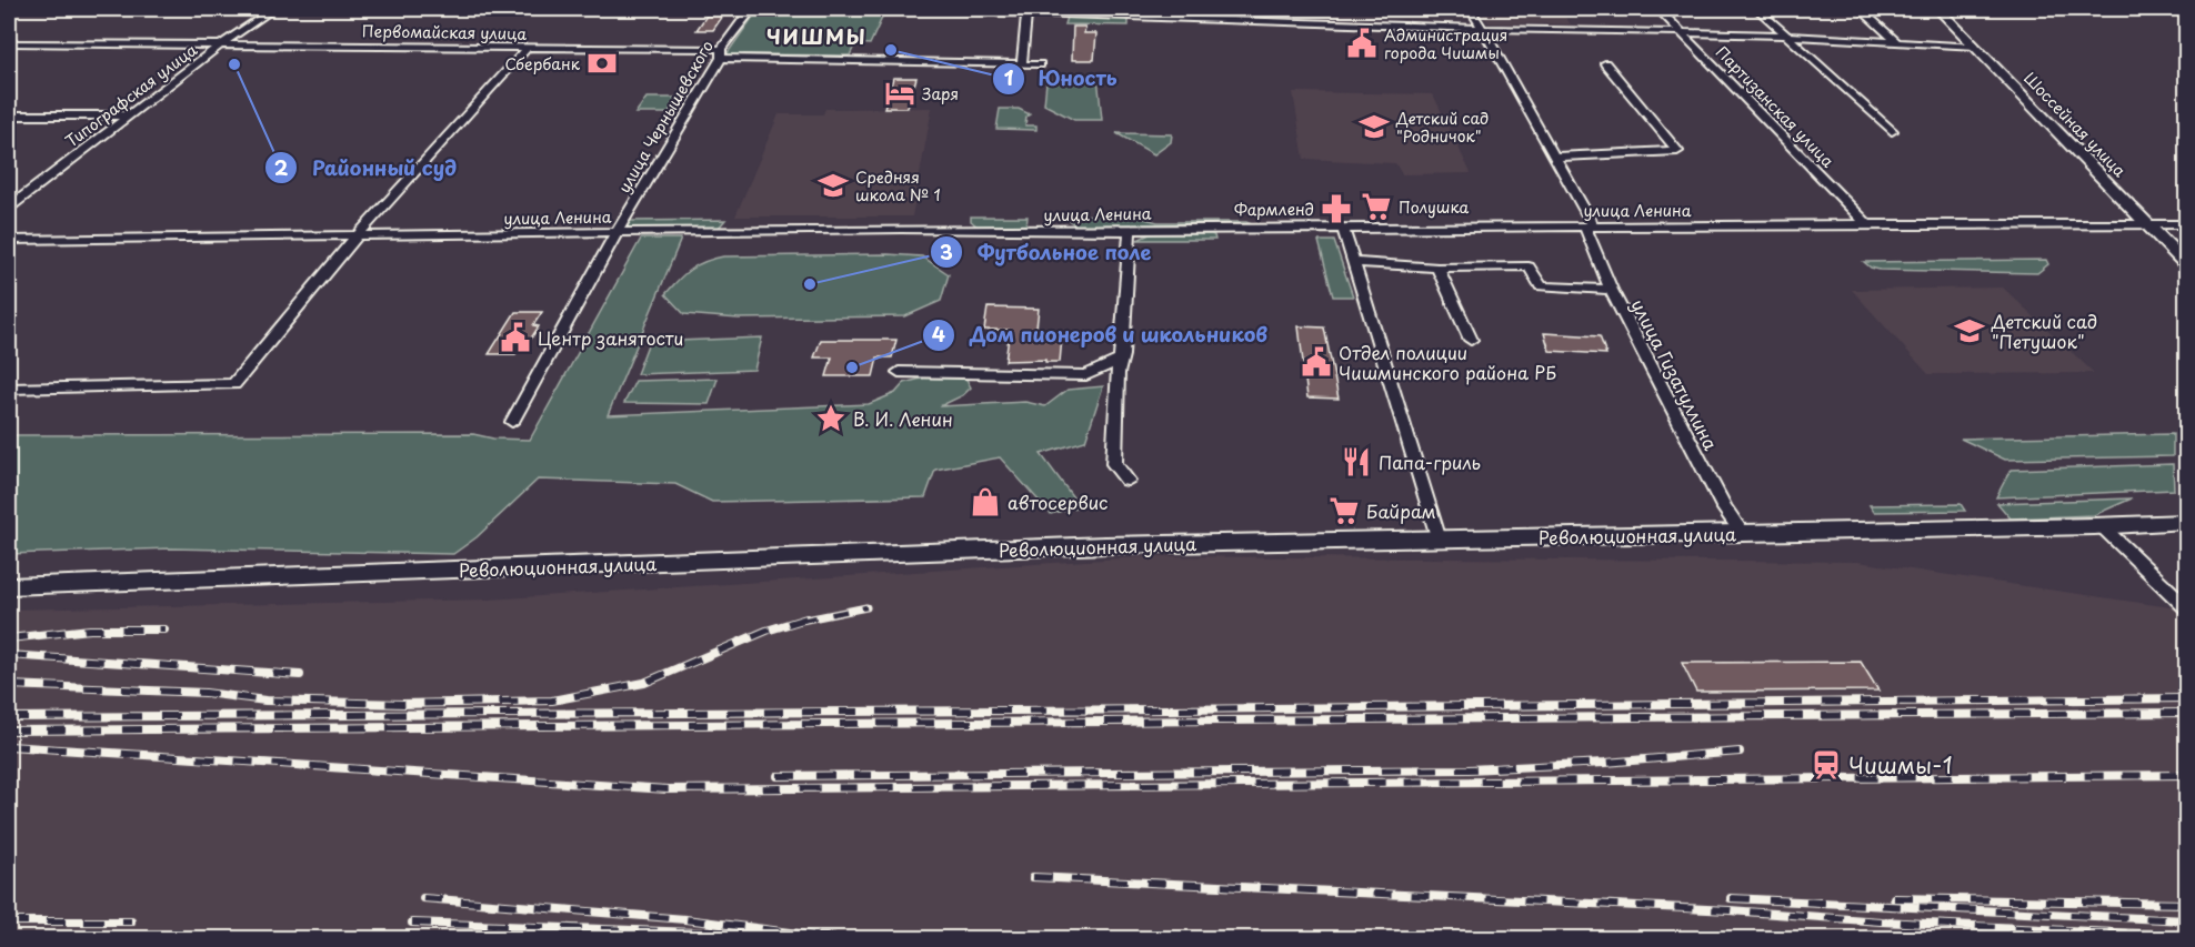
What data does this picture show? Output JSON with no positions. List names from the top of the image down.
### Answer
{
  "streets": {
    "main road": ["Шоссейная улица", "Революционная улица"],
    "street": [
      "Первомайская улица",
      "Типографская улица",
      "Партизанская улица",
      "улица Чернышевского",
      "улица Ленина",
      "улица Гизатуллина"
    ]
  },
  "crossings": [
    ["Первомайская улица", "Типографская улица"],
    ["Первомайская улица", "улица Чернышевского"],
    ["Партизанская улица", "улица Ленина"],
    ["улица Чернышевского", "улица Ленина"],
    ["Шоссейная улица", "улица Ленина"],
    ["улица Ленина", "улица Гизатуллина"],
    ["улица Гизатуллина", "Революционная улица"]
  ],
  "districts": ["ЧИШМЫ"],
  "places": {
    "public building": ["Администрация города Чишмы", "Центр занятости", "Отдел полиции Чишминского района РБ"],
    "other": [
      "Юность",
      "Районный суд",
      "Футбольное поле",
      "Дом пионеров и школьников"
    ],
    "bank": ["Сбербанк"],
    "hotel": ["Заря"],
    "school or university": ["Детский сад \"Родничок\"", "Средняя школа № 1", "Детский сад \"Петушок\""],
    "supermarket": ["Полушка", "Байрам"],
    "pharmacy": ["Фармленд"],
    "place": ["В. И. Ленин"],
    "restaurant": ["Папа-гриль"],
    "shop": ["автосервис"],
    "station": ["Чишмы-1"]
  }
}
